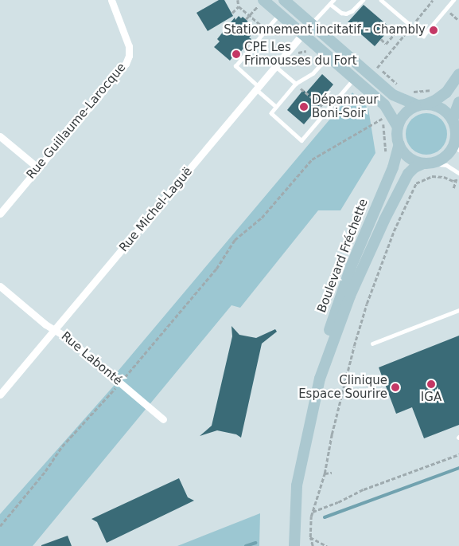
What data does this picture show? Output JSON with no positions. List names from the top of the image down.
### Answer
{
  "streets": {
    "main road": ["Boulevard Fréchette"],
    "street": ["Rue Guillaume-Larocque", "Rue Michel-Laguë", "Rue Labonté"]
  },
  "crossings": [
    ["Rue Michel-Laguë", "Rue Labonté"]
  ],
  "places": [
    "Stationnement incitatif - Chambly",
    "CPE Les Frimousses du Fort",
    "Dépanneur Boni-Soir",
    "IGA",
    "Clinique Espace Sourire"
  ]
}
